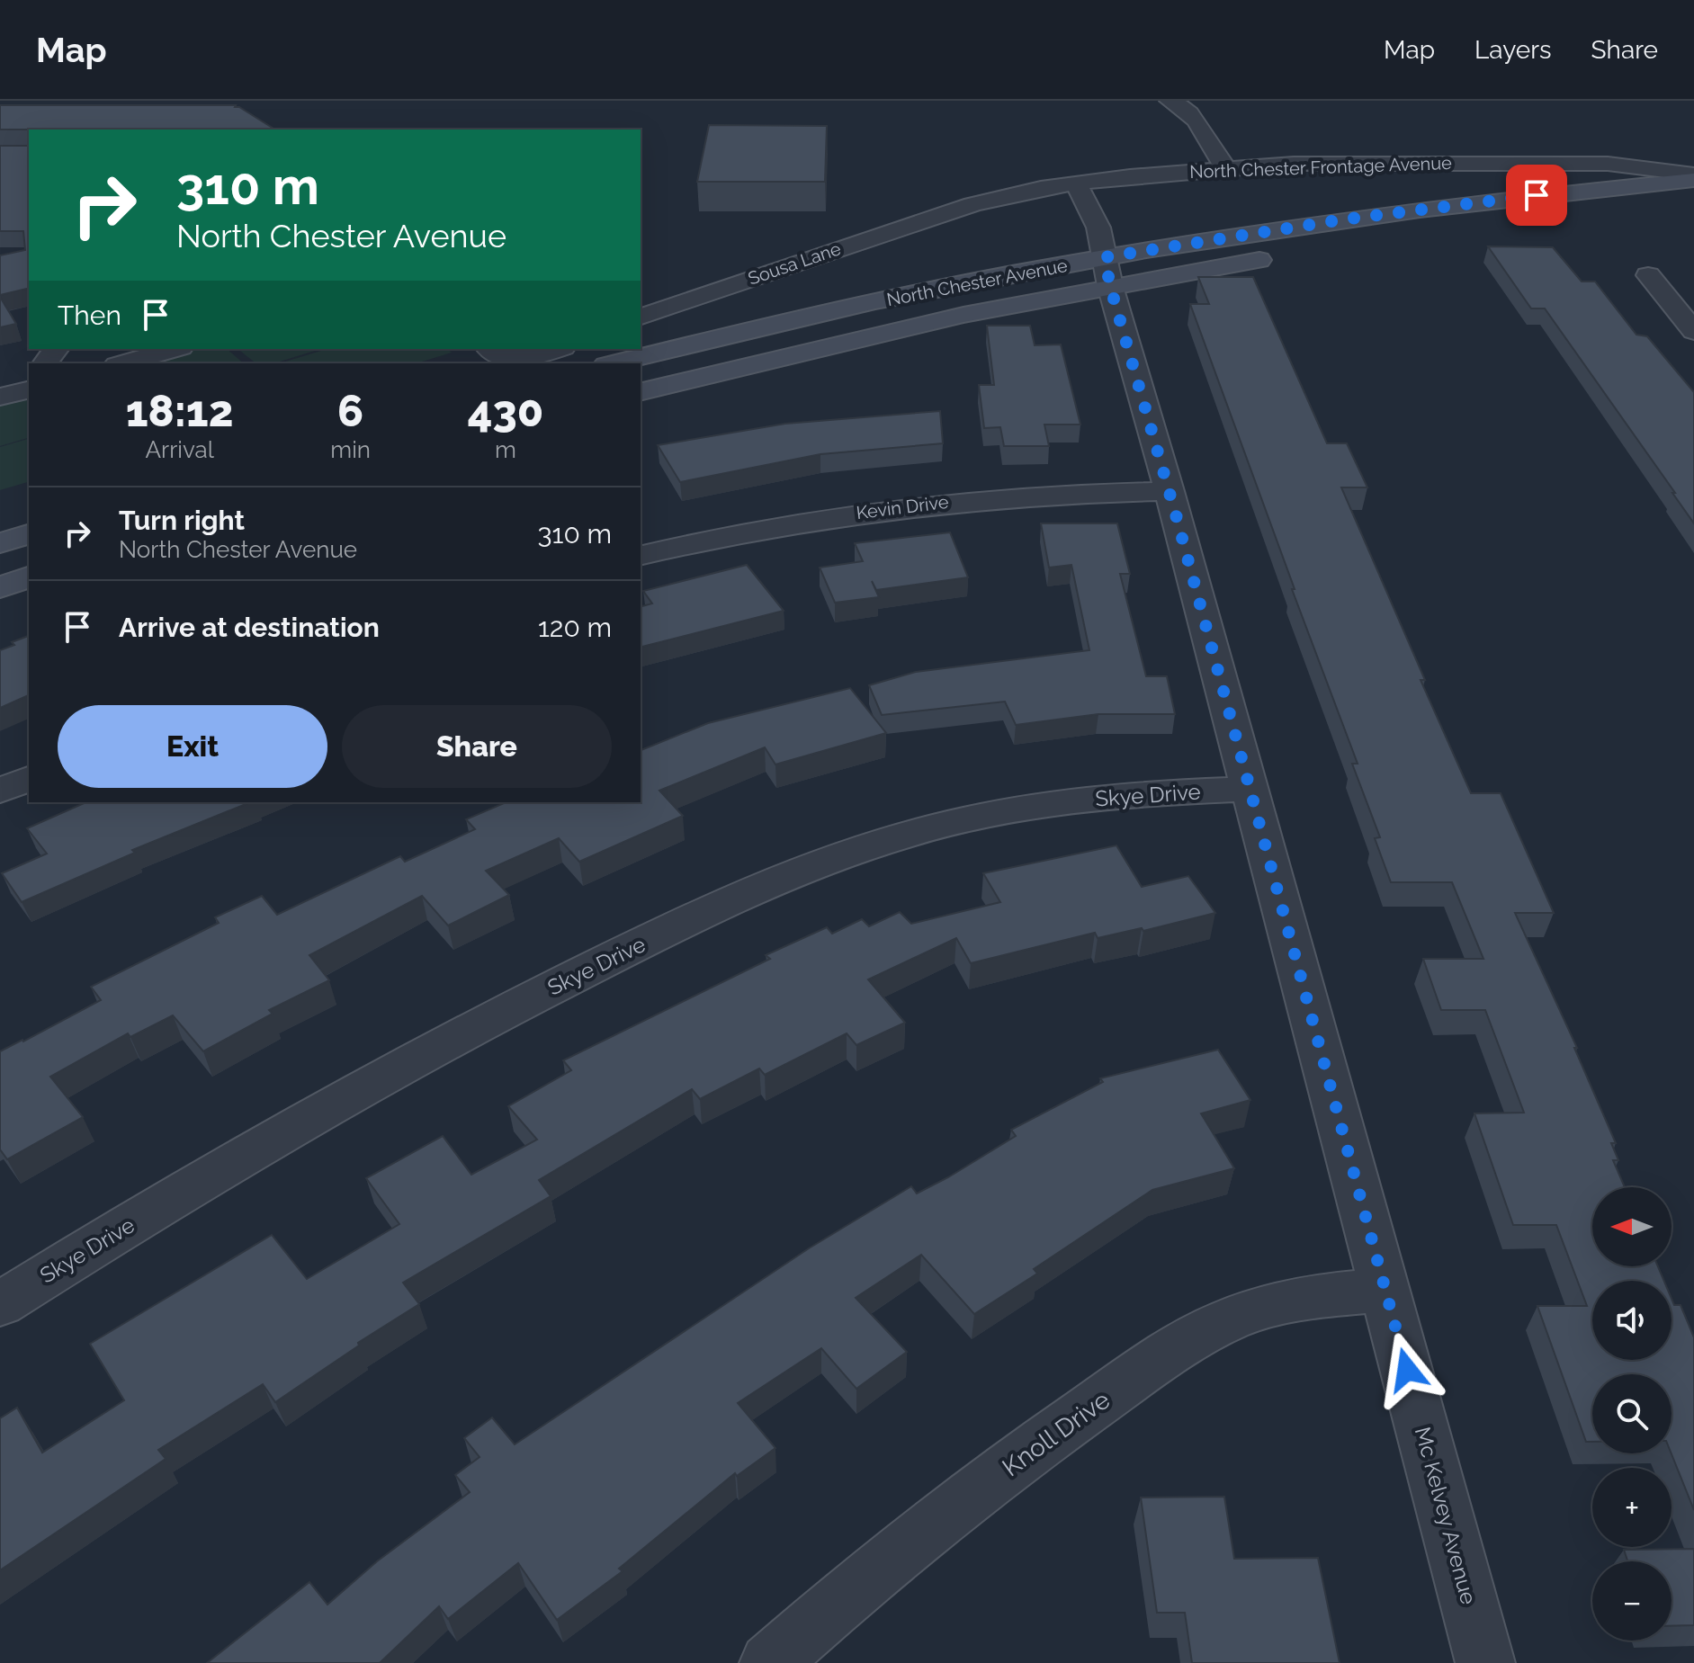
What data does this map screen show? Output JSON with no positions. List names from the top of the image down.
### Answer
{
  "streets": {
    "main road": ["North Chester Avenue"],
    "street": [
      "North Chester Frontage Avenue",
      "Sousa Lane",
      "Kevin Drive",
      "Skye Drive",
      "Knoll Drive",
      "Mc Kelvey Avenue"
    ]
  },
  "crossings": [
    ["North Chester Frontage Avenue", "Sousa Lane"],
    ["North Chester Frontage Avenue", "Mc Kelvey Avenue"],
    ["North Chester Avenue", "Mc Kelvey Avenue"],
    ["Kevin Drive", "Mc Kelvey Avenue"],
    ["Skye Drive", "Mc Kelvey Avenue"],
    ["Knoll Drive", "Mc Kelvey Avenue"]
  ],
  "north": "left",
  "page": {
    "header": "Map",
    "nav": ["Map", "Layers", "Share"],
    "turn": ["310 m", "North Chester Avenue"],
    "then": "Then",
    "eta": [
      "18:12",
      "Arrival",
      "6",
      "min",
      "430",
      "m"
    ],
    "list": [
      {
        "name": "Turn right",
        "note": "North Chester Avenue",
        "value": "310 m"
      },
      {
        "name": "Arrive at destination",
        "value": "120 m"
      }
    ],
    "buttons": ["Exit", "Share"],
    "map_buttons": ["+", "−"]
  }
}
